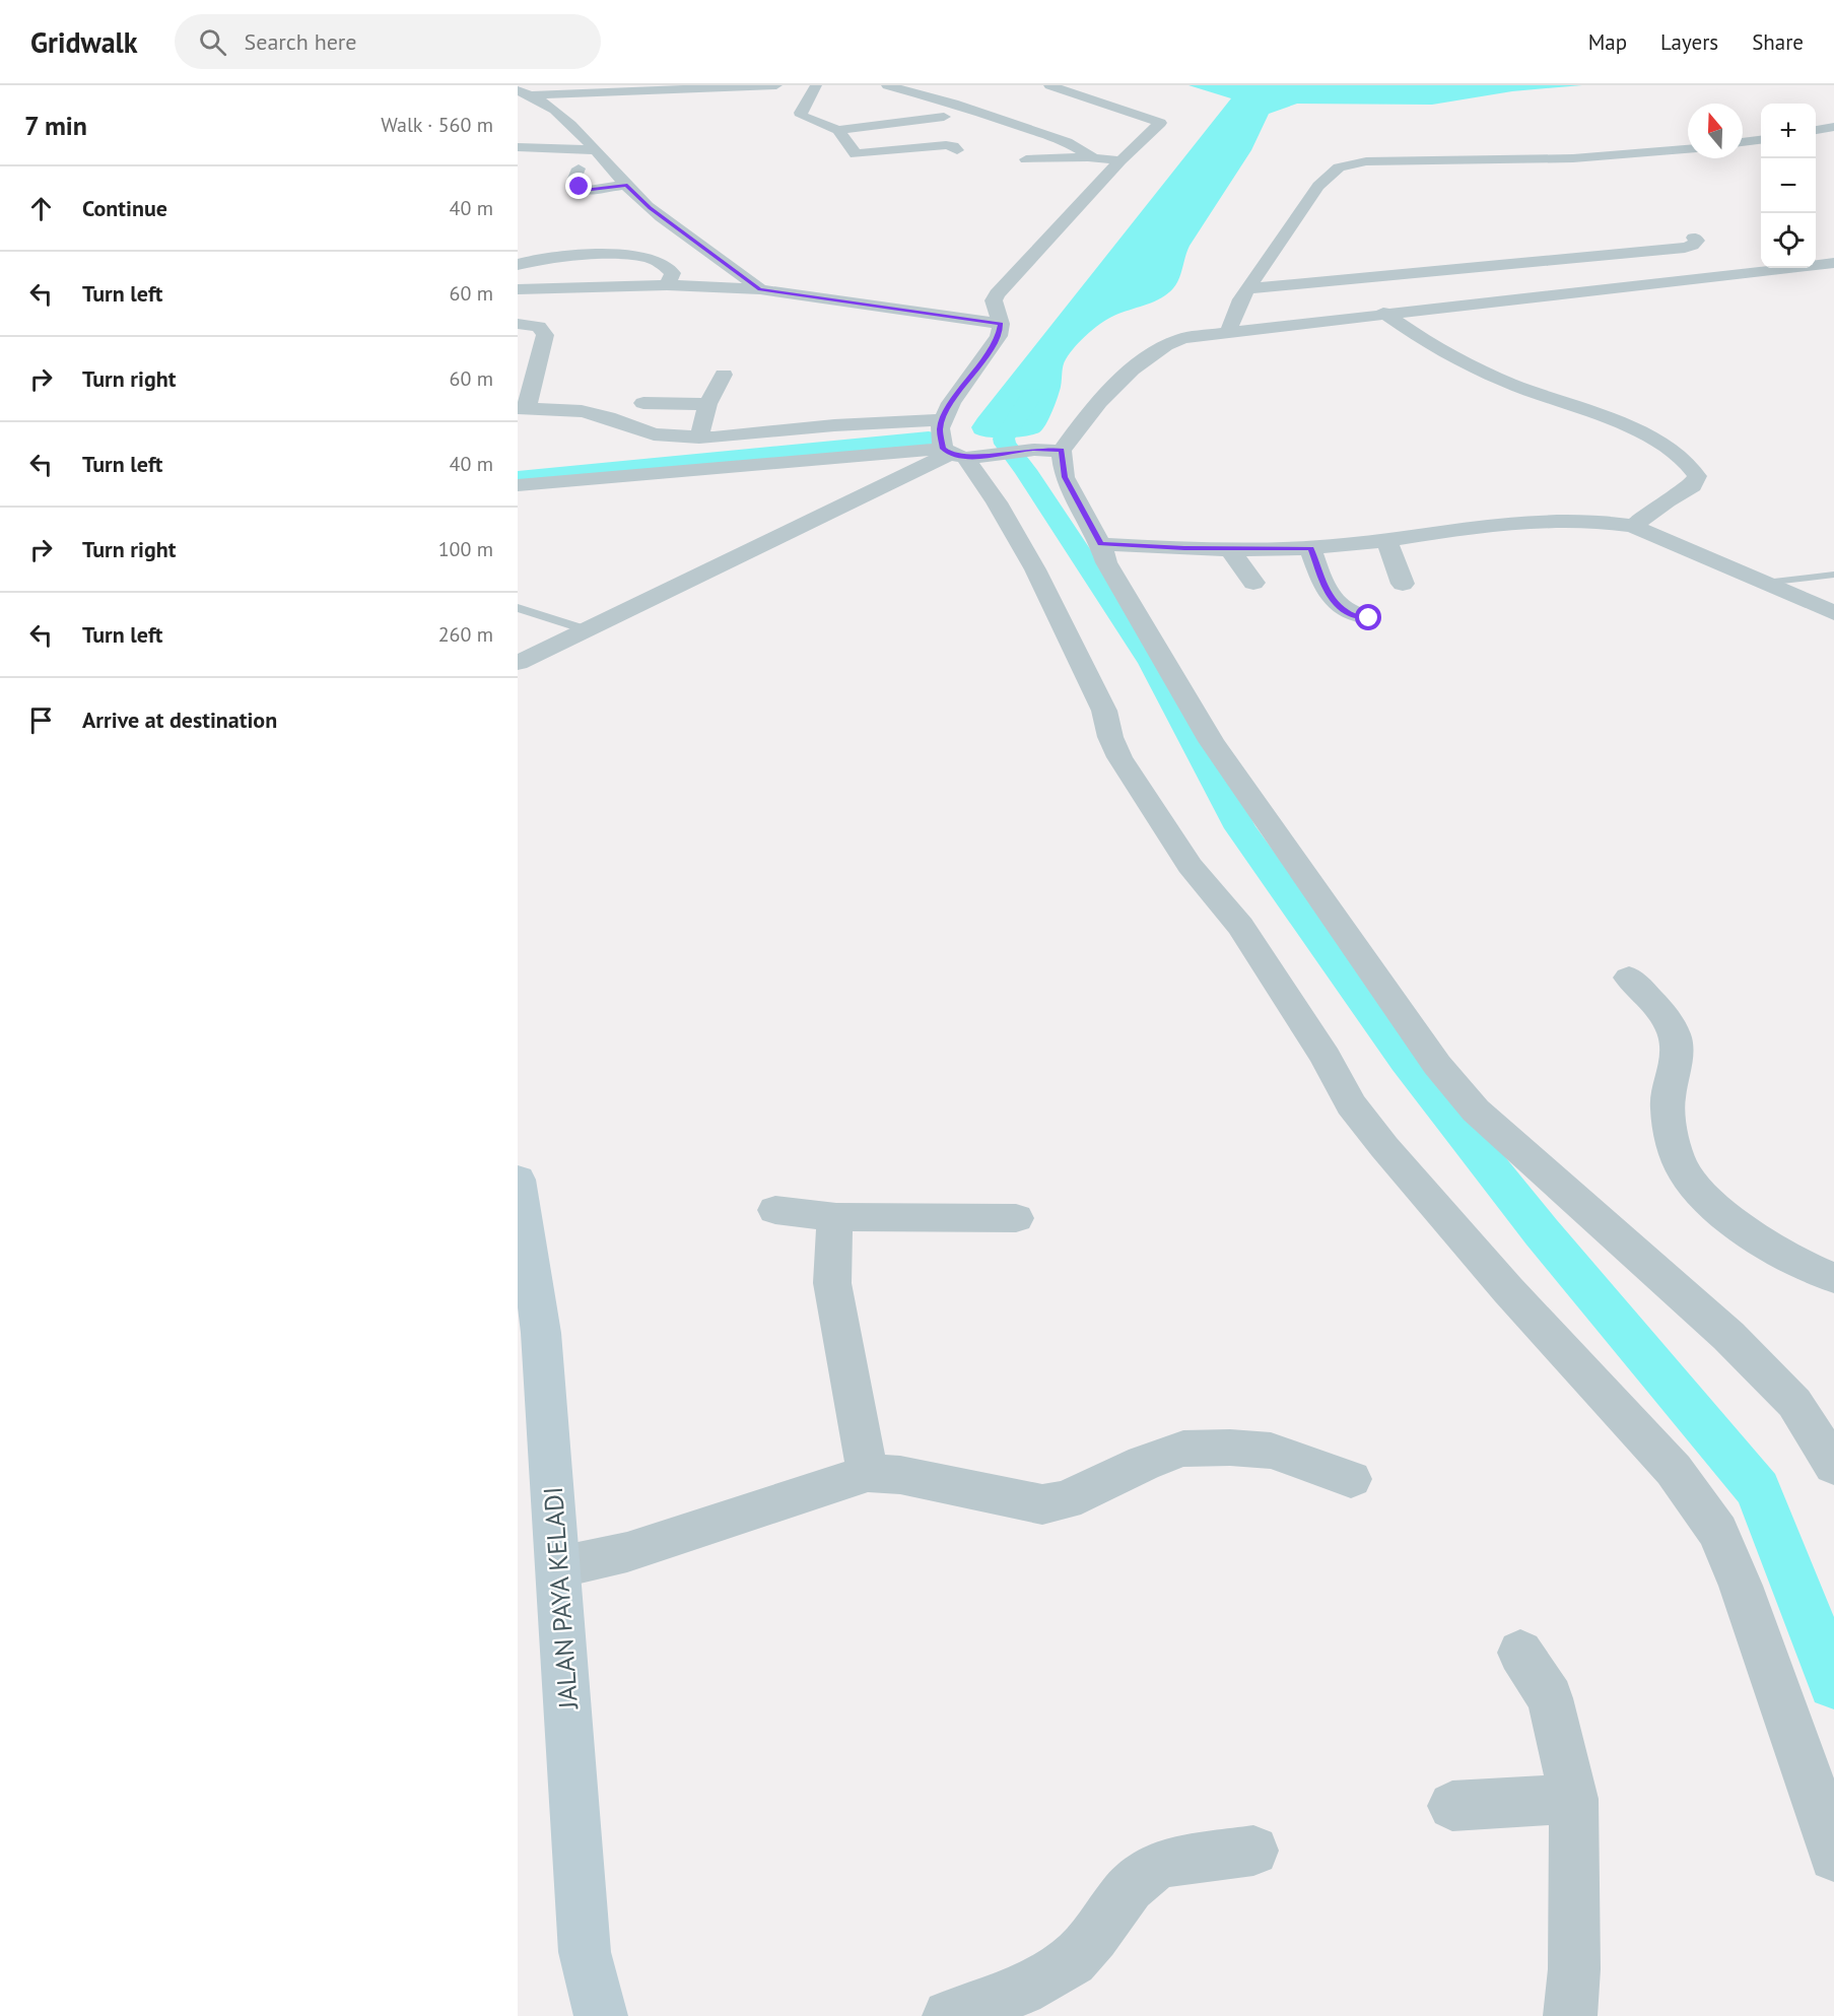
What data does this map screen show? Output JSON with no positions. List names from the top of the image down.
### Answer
{
  "streets": {
    "main road": ["JALAN PAYA KELADI"]
  },
  "north": "top",
  "page": {
    "header": "Gridwalk",
    "search": "Search here",
    "nav": ["Map", "Layers", "Share"],
    "heading": ["7 min", "Walk · 560 m"],
    "map_buttons": ["+", "−"],
    "list": [
      ["Continue", "40 m"],
      ["Turn left", "60 m"],
      ["Turn right", "60 m"],
      ["Turn left", "40 m"],
      ["Turn right", "100 m"],
      ["Turn left", "260 m"],
      "Arrive at destination"
    ]
  }
}
